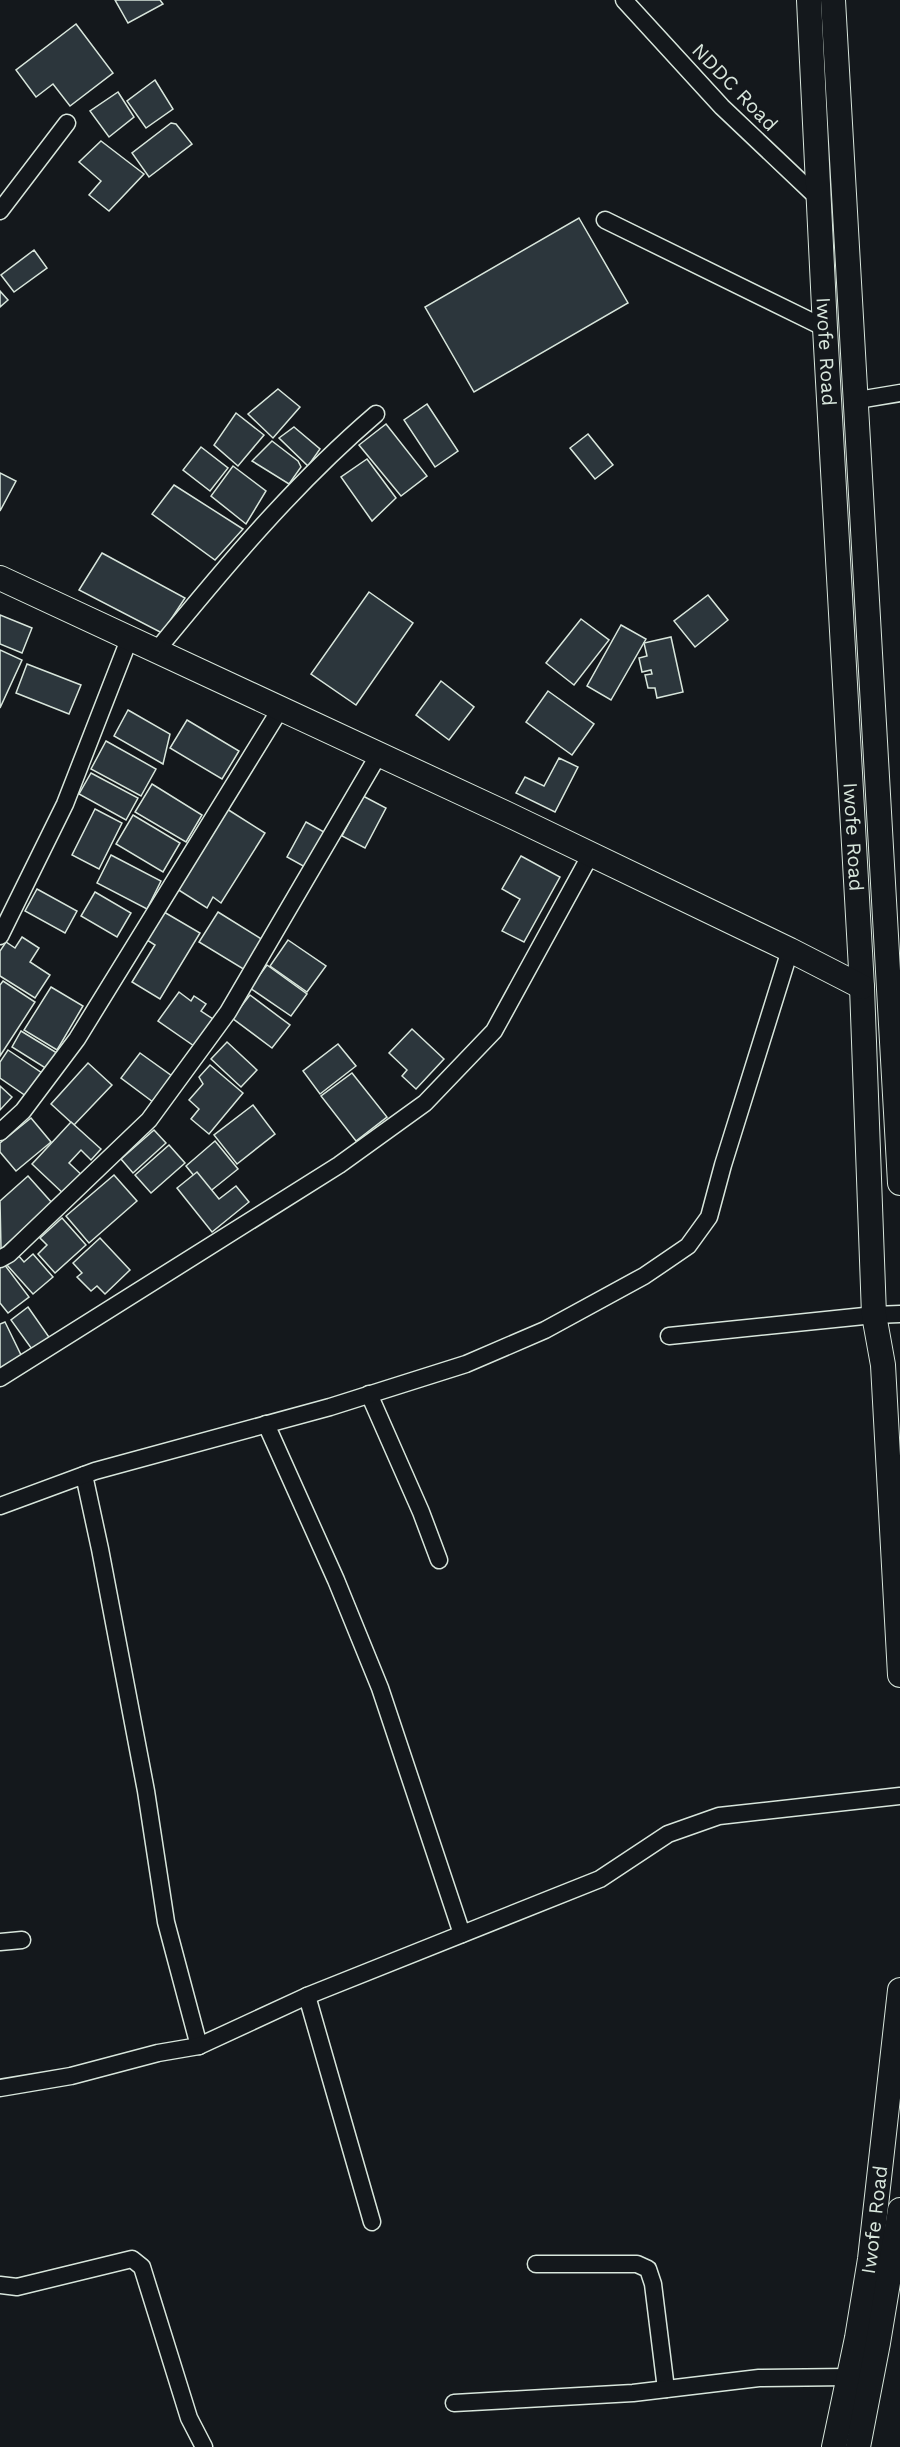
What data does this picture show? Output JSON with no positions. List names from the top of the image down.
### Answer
{
  "streets": {
    "street": ["NDDC Road", "Iwofe Road"]
  },
  "crossings": [
    ["NDDC Road", "Iwofe Road"]
  ]
}
